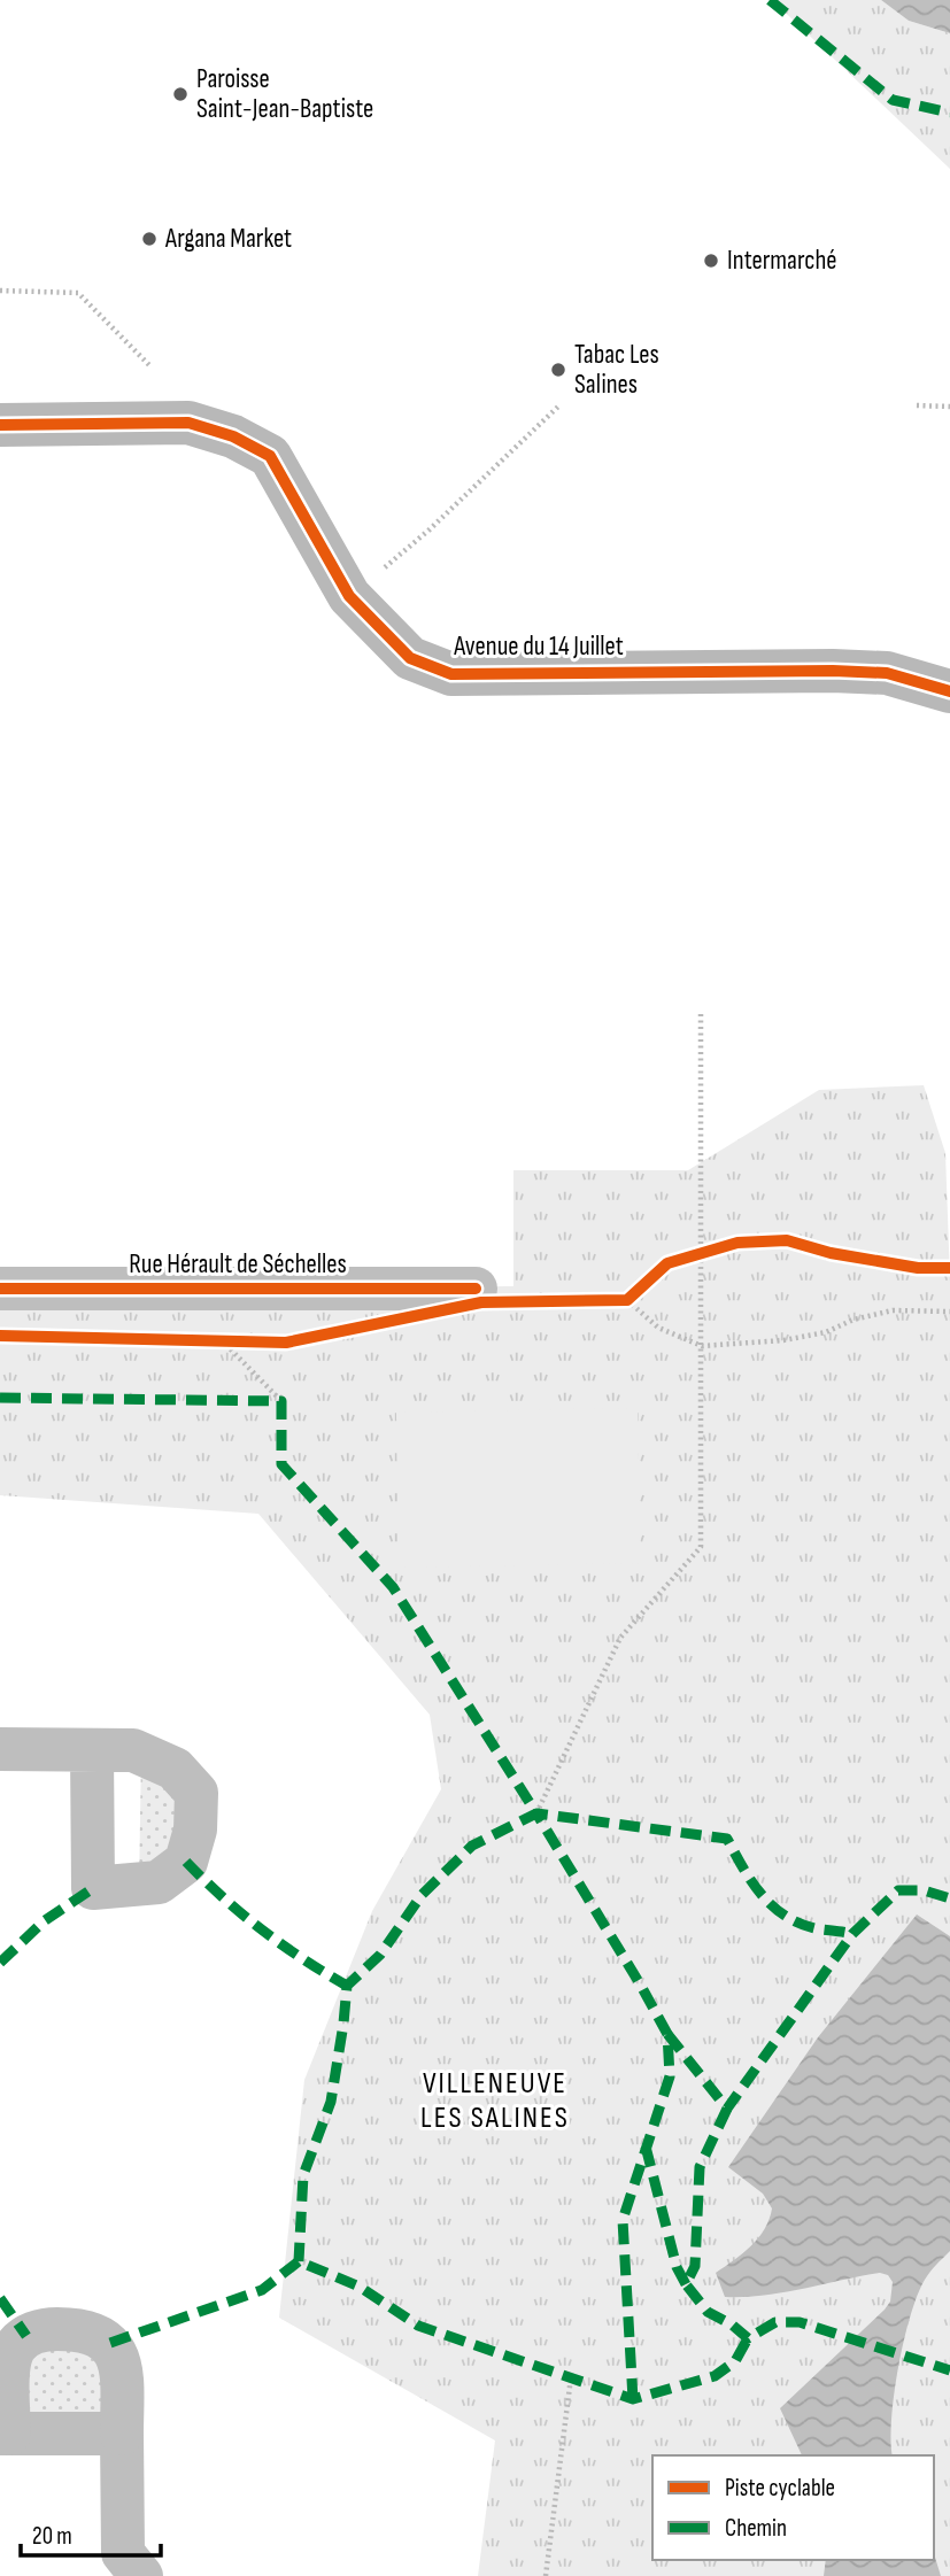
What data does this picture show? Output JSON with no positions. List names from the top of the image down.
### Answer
{
  "streets": {
    "street": ["Avenue du 14 Juillet", "Rue Hérault de Séchelles"]
  },
  "districts": ["VILLENEUVE LES SALINES"],
  "places": [
    "Paroisse Saint-Jean-Baptiste",
    "Argana Market",
    "Intermarché",
    "Tabac Les Salines"
  ],
  "legend": ["Piste cyclable", "Chemin"],
  "scale_bar": "20 m"
}
